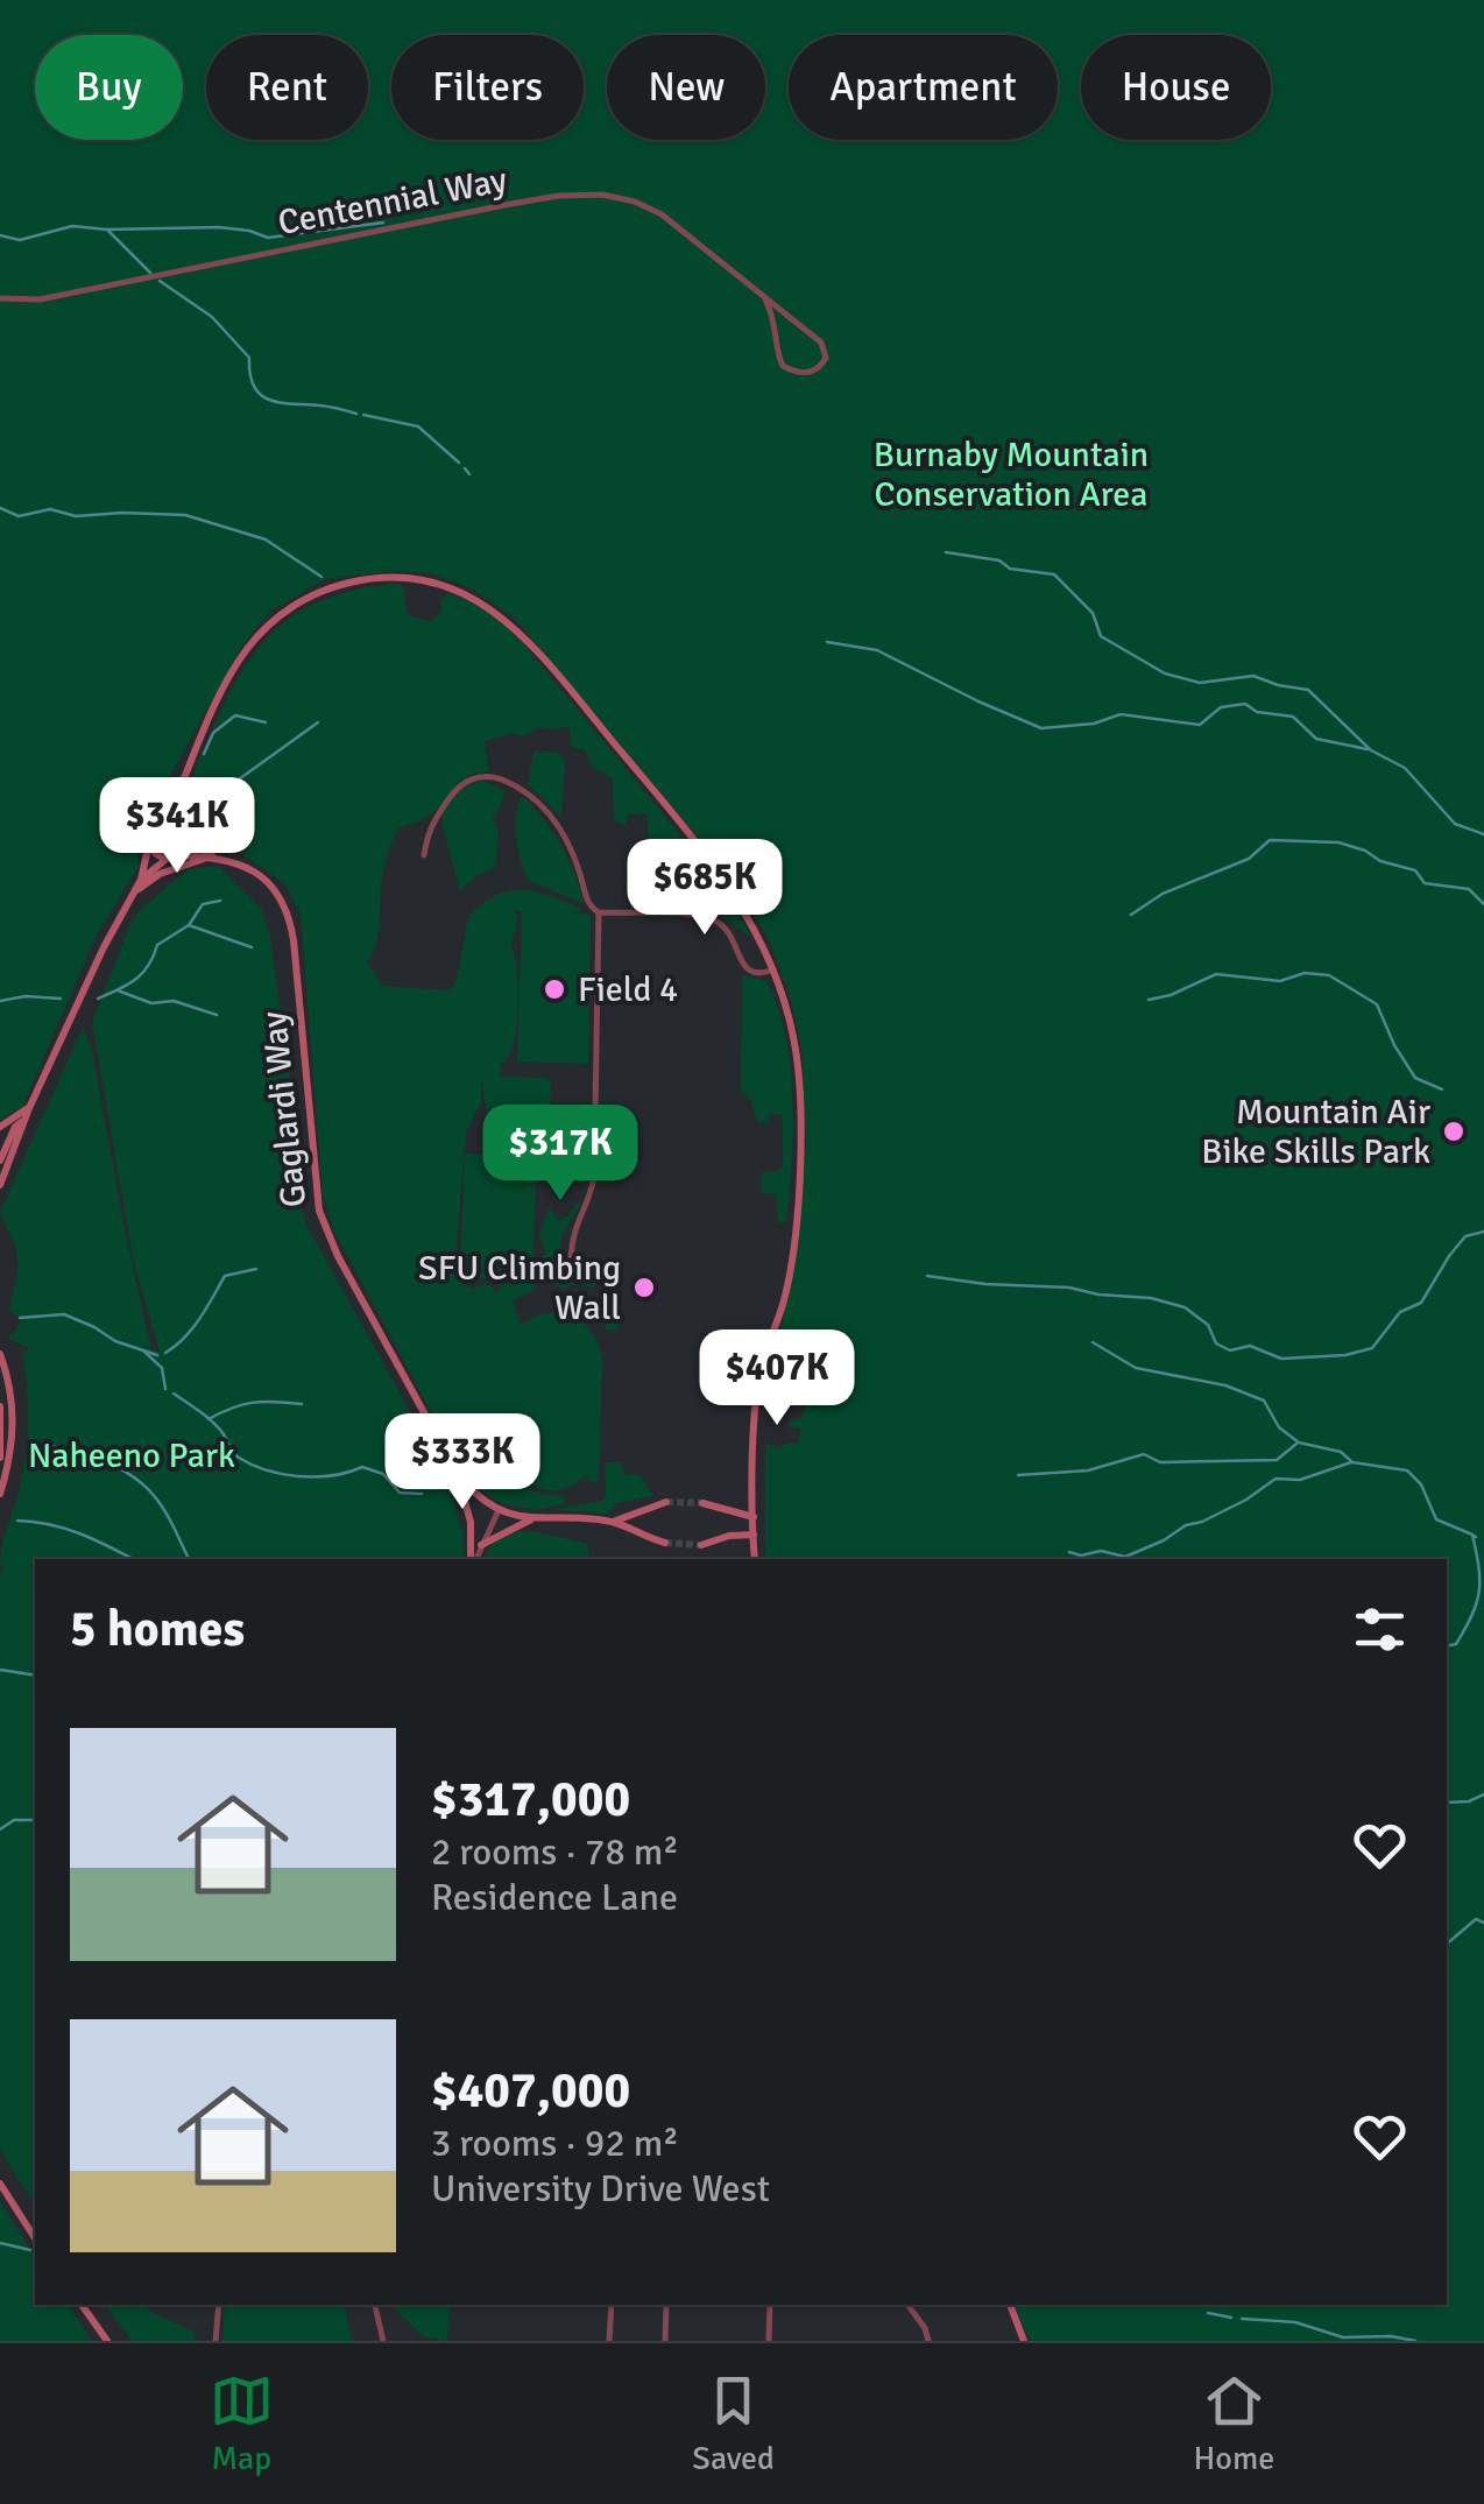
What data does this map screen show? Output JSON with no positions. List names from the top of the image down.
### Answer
{
  "streets": {
    "street": ["Centennial Way", "Gaglardi Way"]
  },
  "parks": ["Burnaby Mountain Conservation Area", "Naheeno Park"],
  "places": ["Field 4", "Mountain Air Bike Skills Park", "SFU Climbing Wall"],
  "page": {
    "chip": [
      "Buy",
      "Rent",
      "Filters",
      "New",
      "Apartment",
      "House"
    ],
    "price": [
      "$341K",
      "$685K",
      "$317K",
      "$407K",
      "$333K"
    ],
    "heading": "5 homes",
    "list": [
      {
        "name": "$317,000",
        "note": "2 rooms · 78 m² · Residence Lane"
      },
      {
        "name": "$407,000",
        "note": "3 rooms · 92 m² · University Drive West"
      }
    ],
    "tabs": ["Map", "Saved", "Home"]
  }
}
